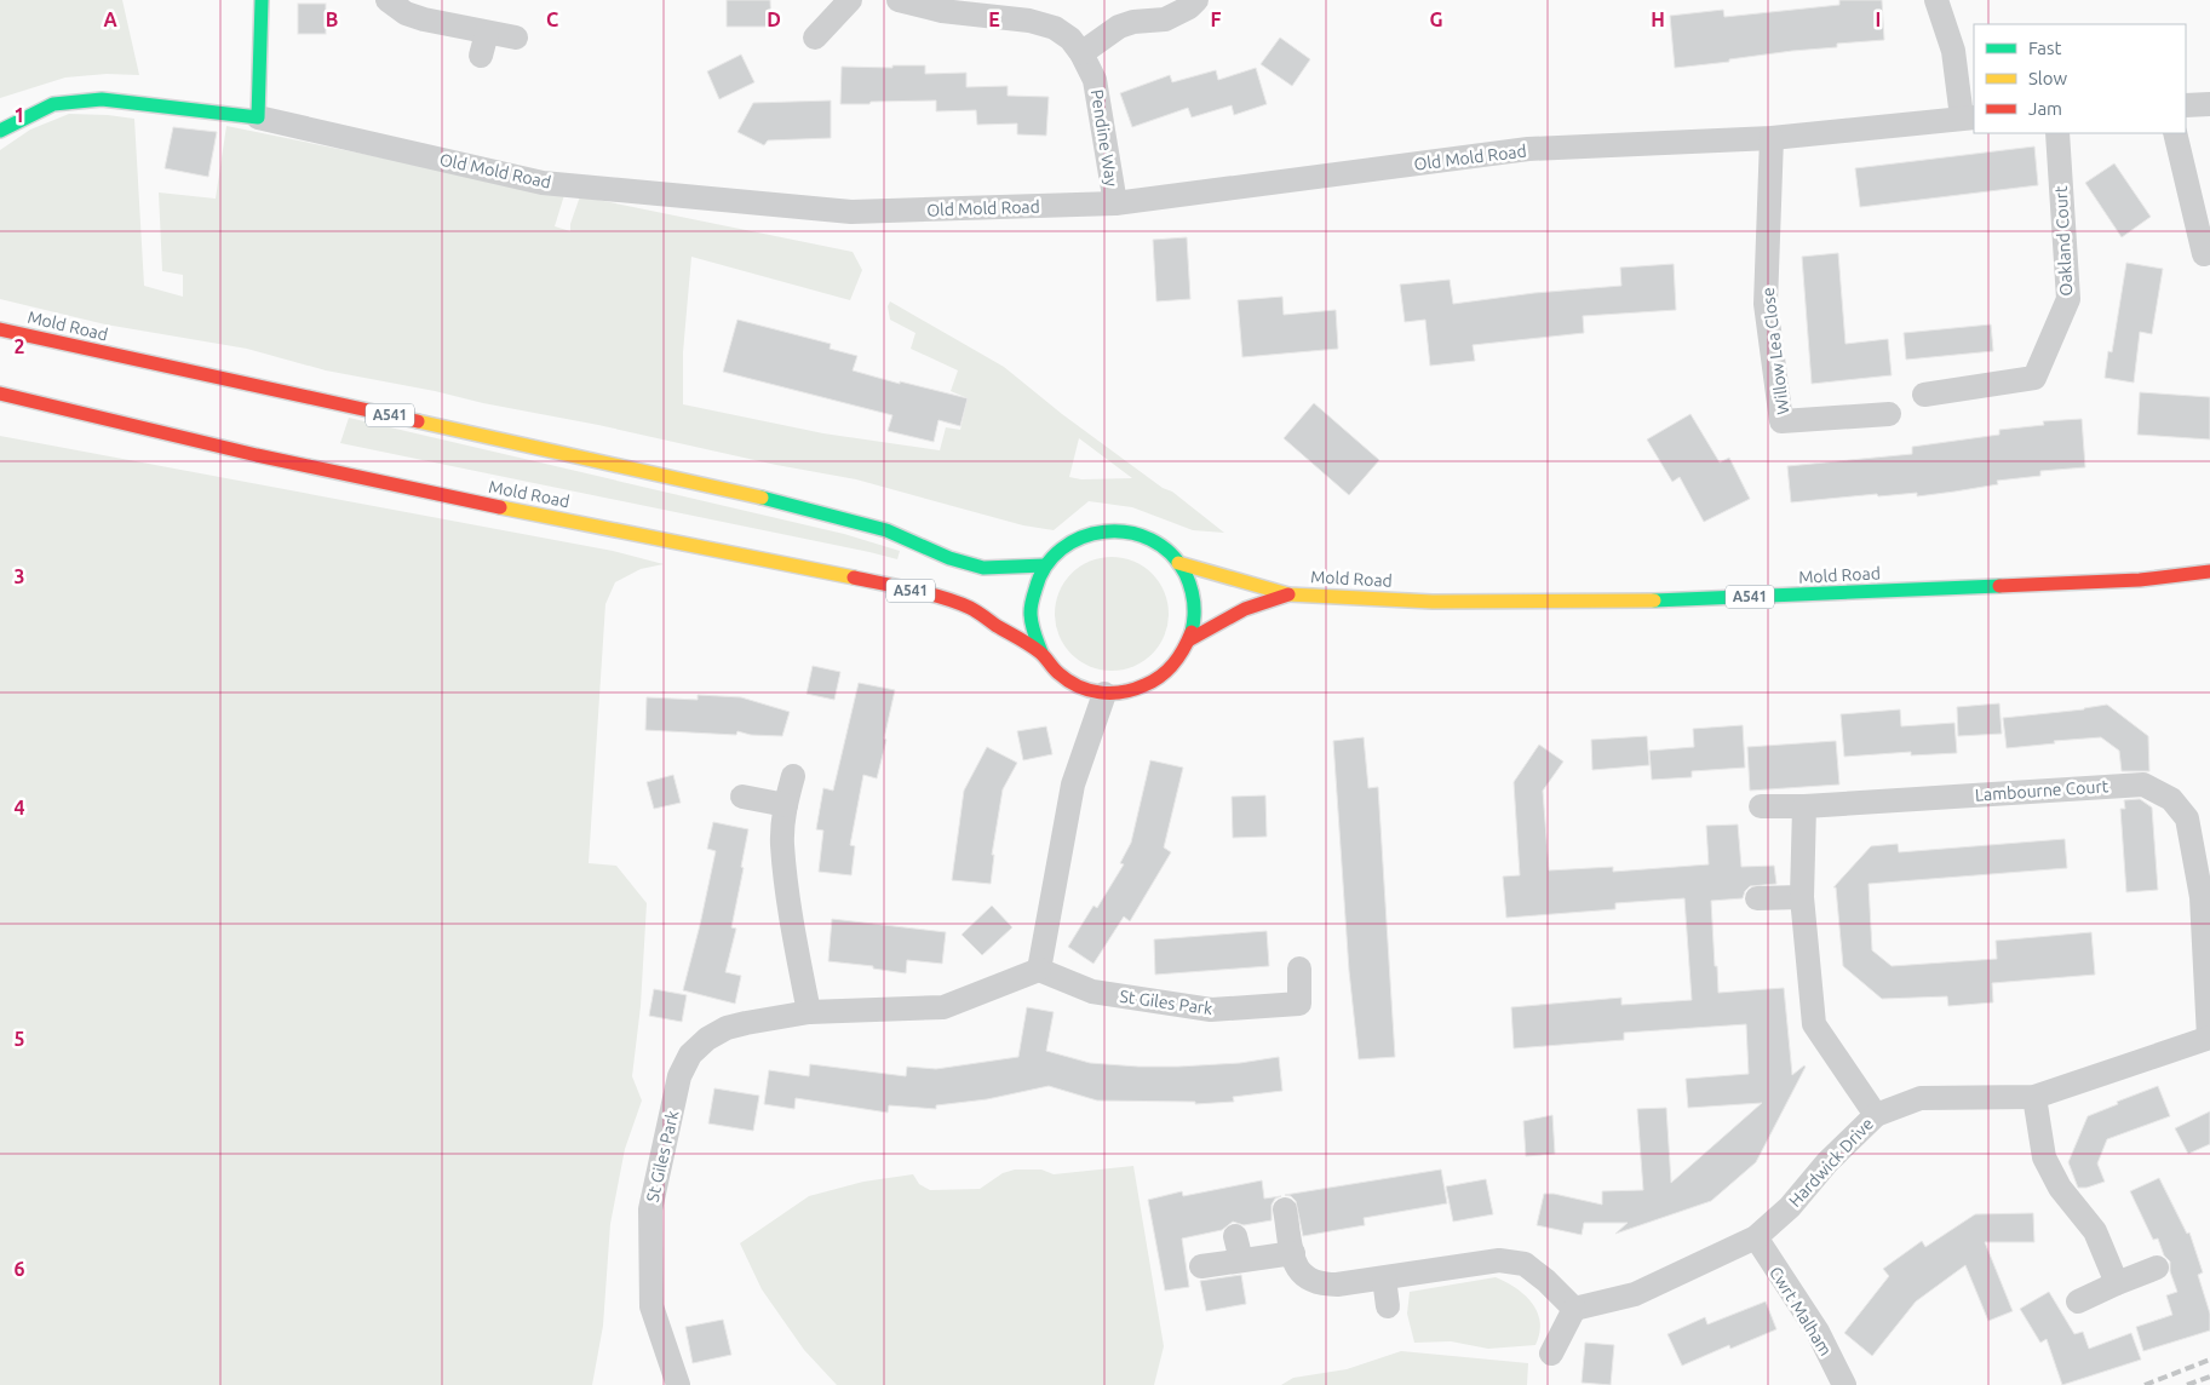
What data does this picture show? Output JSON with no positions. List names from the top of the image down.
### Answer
{
  "streets": {
    "main road": ["Old Mold Road", "Mold Road", "A541"],
    "street": [
      "Pendine Way",
      "Oakland Court",
      "Willow Lea Close",
      "Lambourne Court",
      "St Giles Park",
      "Hardwick Drive",
      "Cwrt Malham"
    ]
  },
  "crossings": [
    ["Pendine Way", "Old Mold Road"],
    ["Old Mold Road", "Willow Lea Close"],
    ["Lambourne Court", "Hardwick Drive"],
    ["Hardwick Drive", "Cwrt Malham"]
  ],
  "legend": ["Fast", "Slow", "Jam"],
  "grid": {
    "columns": [
      "A",
      "B",
      "C",
      "D",
      "E",
      "F",
      "G",
      "H",
      "I"
    ],
    "rows": [
      "1",
      "2",
      "3",
      "4",
      "5",
      "6"
    ]
  }
}
